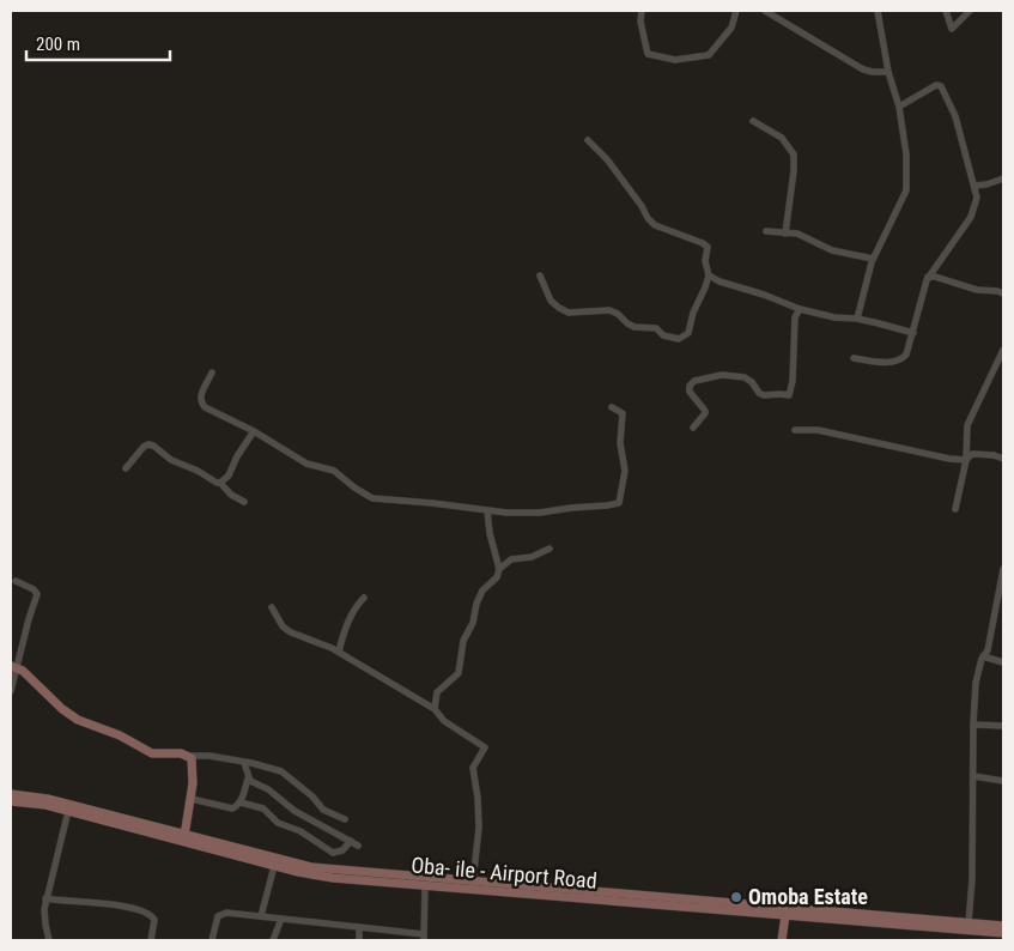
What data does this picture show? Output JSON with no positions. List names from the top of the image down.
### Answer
{
  "streets": {
    "main road": ["Oba- ile - Airport Road"]
  },
  "places": ["Omoba Estate"],
  "scale_bar": "200 m"
}
